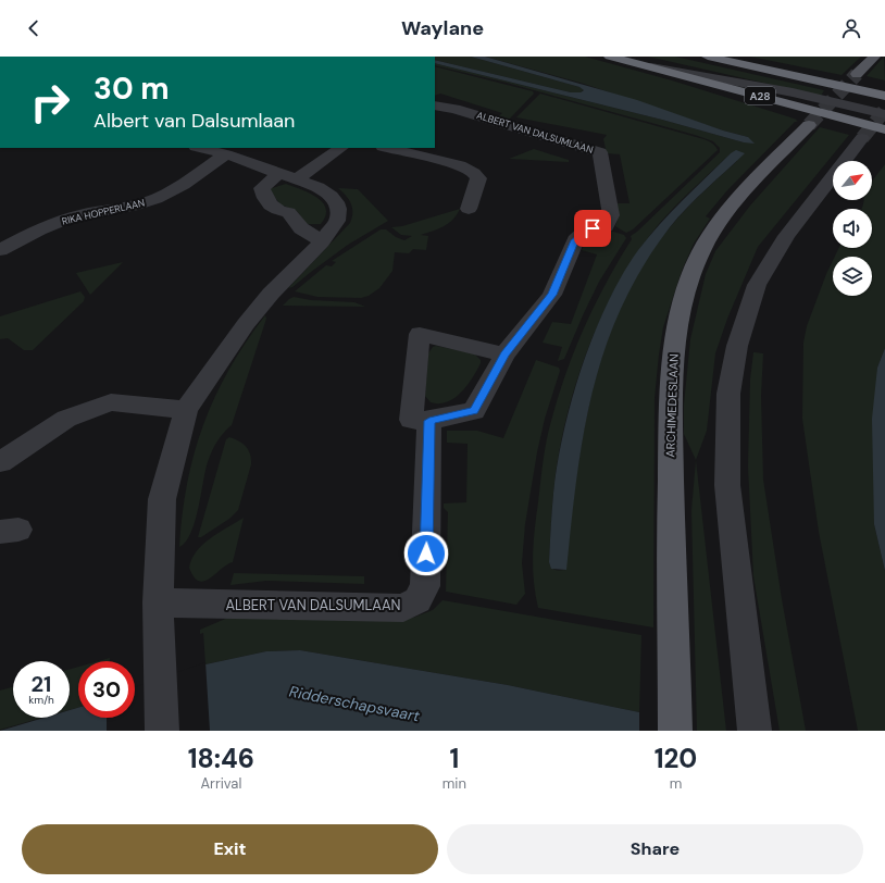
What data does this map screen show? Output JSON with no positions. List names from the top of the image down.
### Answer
{
  "streets": {
    "highway": ["A28"],
    "main road": ["ARCHIMEDESLAAN"],
    "street": ["ALBERT VAN DALSUMLAAN", "RIKA HOPPERLAAN"]
  },
  "water": ["Ridderschapsvaart"],
  "north": "top right",
  "page": {
    "header": "Waylane",
    "turn": ["30 m", "Albert van Dalsumlaan"],
    "speed": "21 km/h",
    "limit": "30",
    "eta": [
      "18:46",
      "Arrival",
      "1",
      "min",
      "120",
      "m"
    ],
    "buttons": ["Exit", "Share"]
  }
}
